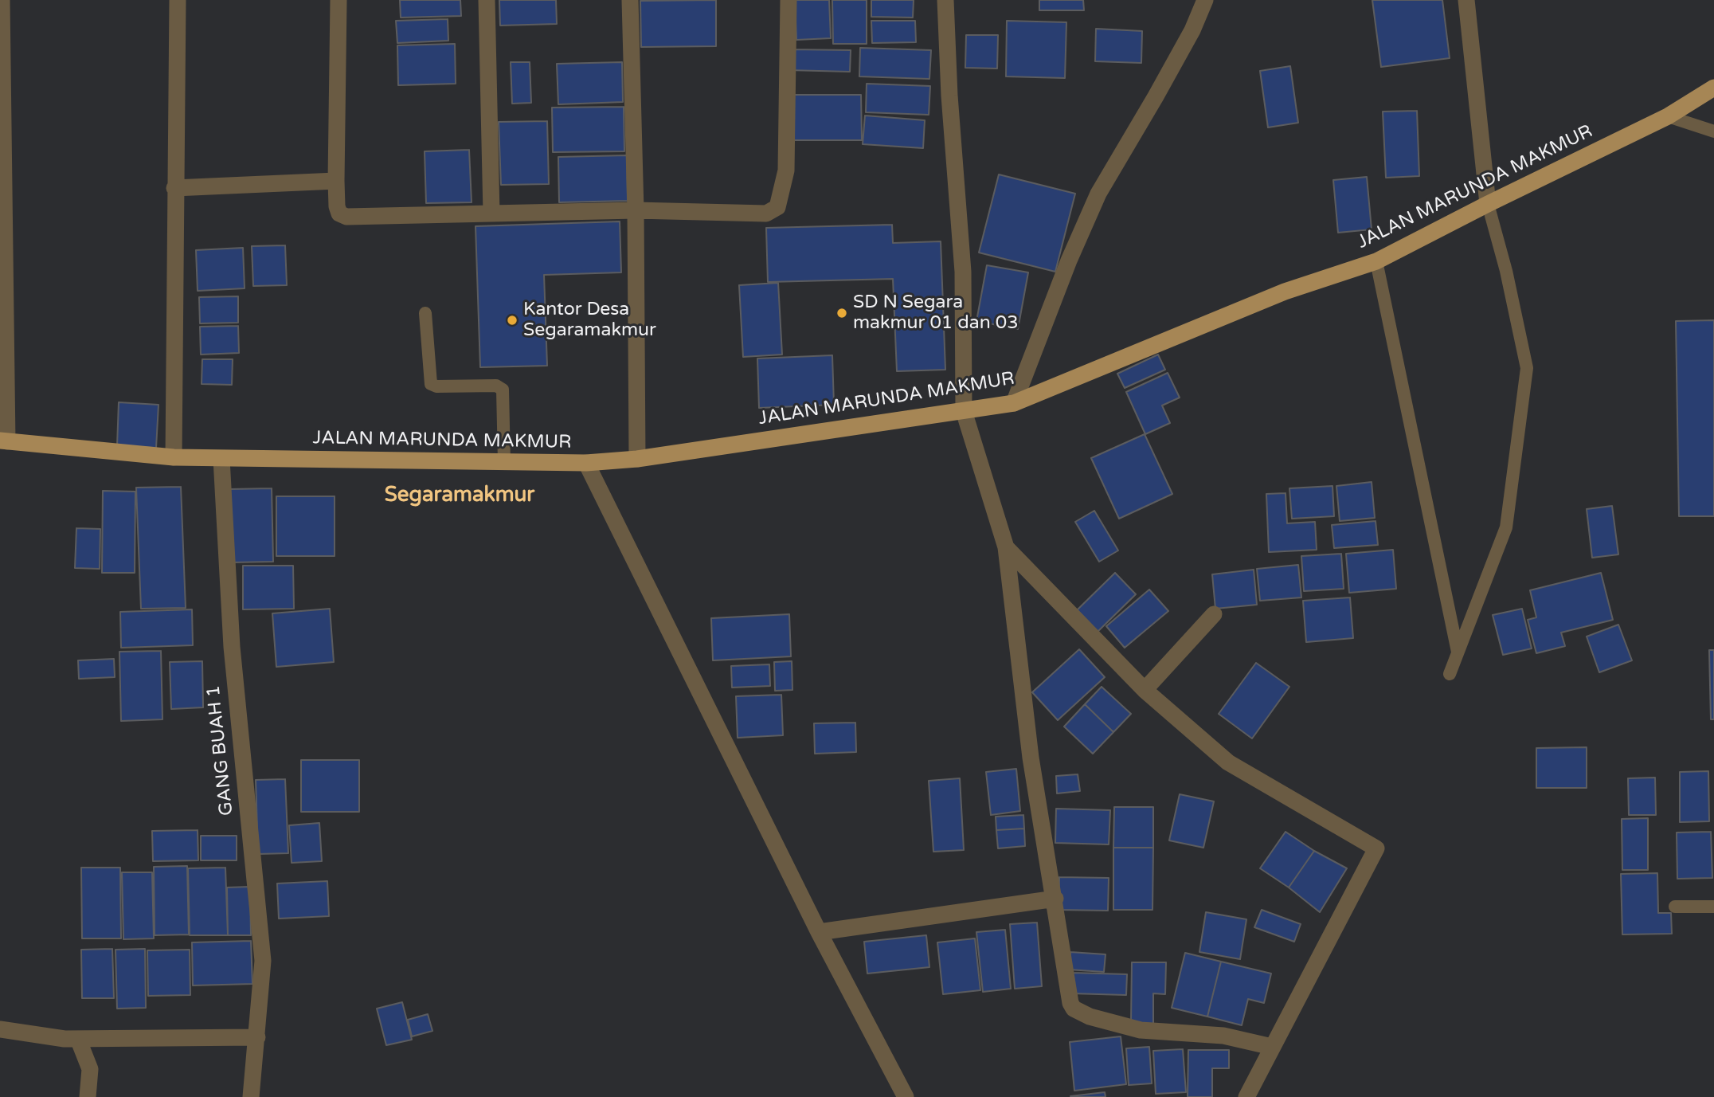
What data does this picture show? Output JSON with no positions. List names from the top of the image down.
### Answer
{
  "streets": {
    "main road": ["JALAN MARUNDA MAKMUR"],
    "street": ["GANG BUAH 1"]
  },
  "crossings": [
    ["JALAN MARUNDA MAKMUR", "GANG BUAH 1"]
  ],
  "districts": ["Segaramakmur"],
  "places": ["SD N Segara makmur 01 dan 03", "Kantor Desa Segaramakmur"]
}
